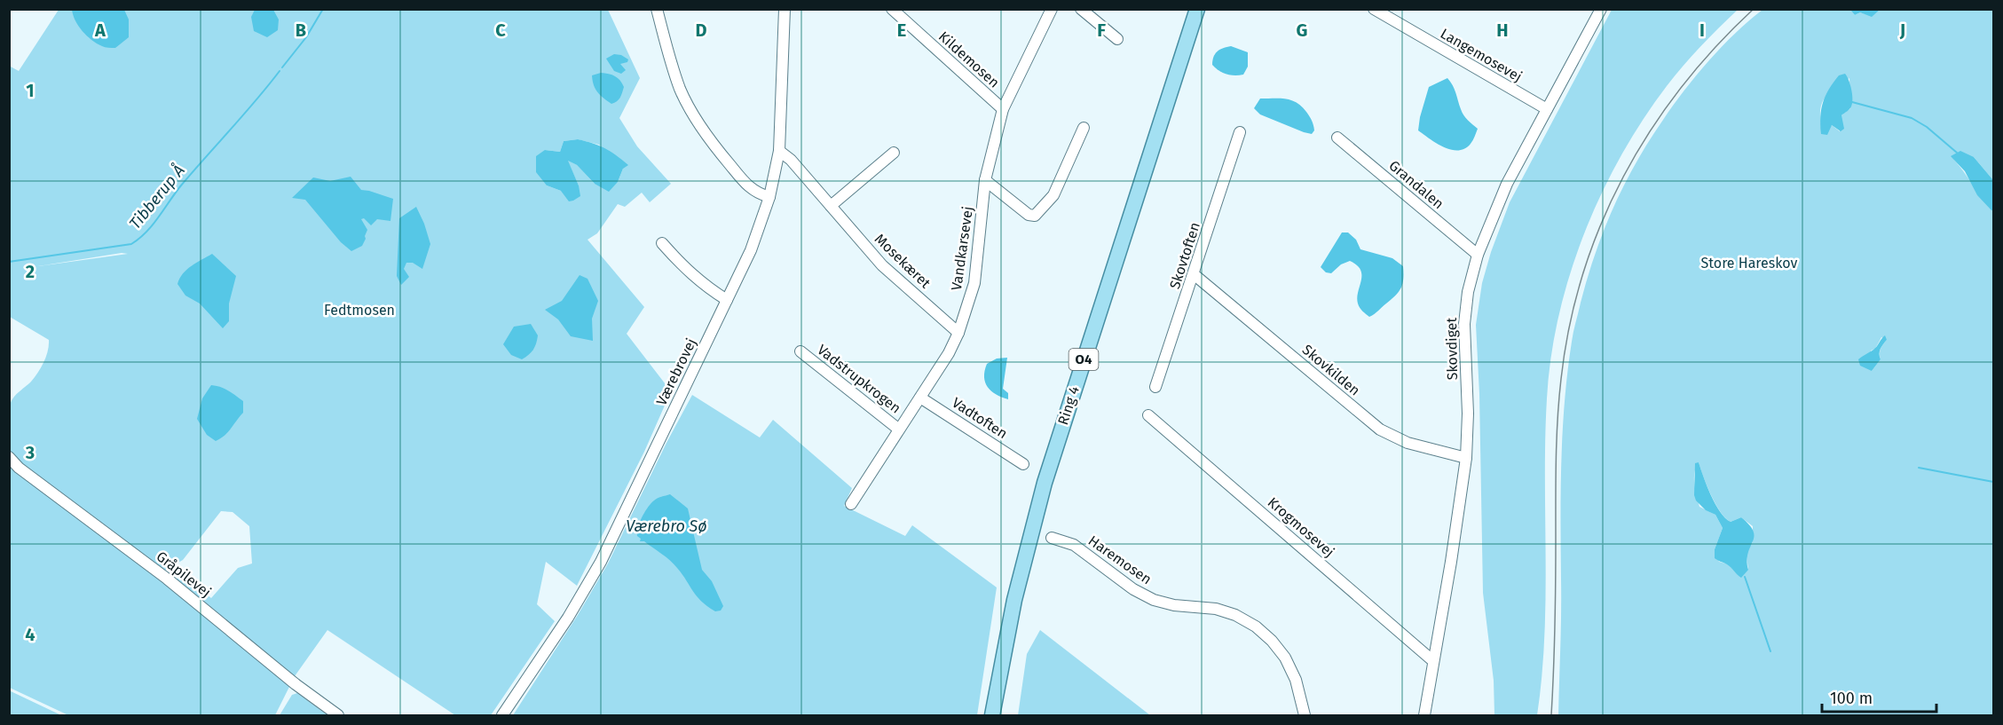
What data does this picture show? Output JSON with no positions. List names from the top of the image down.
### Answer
{
  "streets": {
    "main road": ["O4", "Ring 4"],
    "street": [
      "Langemosevej",
      "Kildemosen",
      "Grandalen",
      "Vandkarsevej",
      "Skovtoften",
      "Mosekæret",
      "Skovdiget",
      "Skovkilden",
      "Værebrovej",
      "Vadstrupkrogen",
      "Vadtoften",
      "Krogmosevej",
      "Haremosen",
      "Gråpilevej"
    ]
  },
  "crossings": [
    ["Langemosevej", "Skovdiget"],
    ["Kildemosen", "Vandkarsevej"],
    ["Grandalen", "Skovdiget"],
    ["Vandkarsevej", "Mosekæret"],
    ["Vandkarsevej", "Vadstrupkrogen"],
    ["Vandkarsevej", "Vadtoften"],
    ["Skovtoften", "Skovkilden"],
    ["Mosekæret", "Værebrovej"],
    ["Skovdiget", "Skovkilden"],
    ["Skovdiget", "Krogmosevej"]
  ],
  "water": ["Tibberup Å", "Værebro Sø"],
  "parks": ["Store Hareskov", "Fedtmosen"],
  "scale_bar": "100 m",
  "grid": {
    "columns": [
      "A",
      "B",
      "C",
      "D",
      "E",
      "F",
      "G",
      "H",
      "I",
      "J"
    ],
    "rows": [
      "1",
      "2",
      "3",
      "4"
    ]
  }
}
